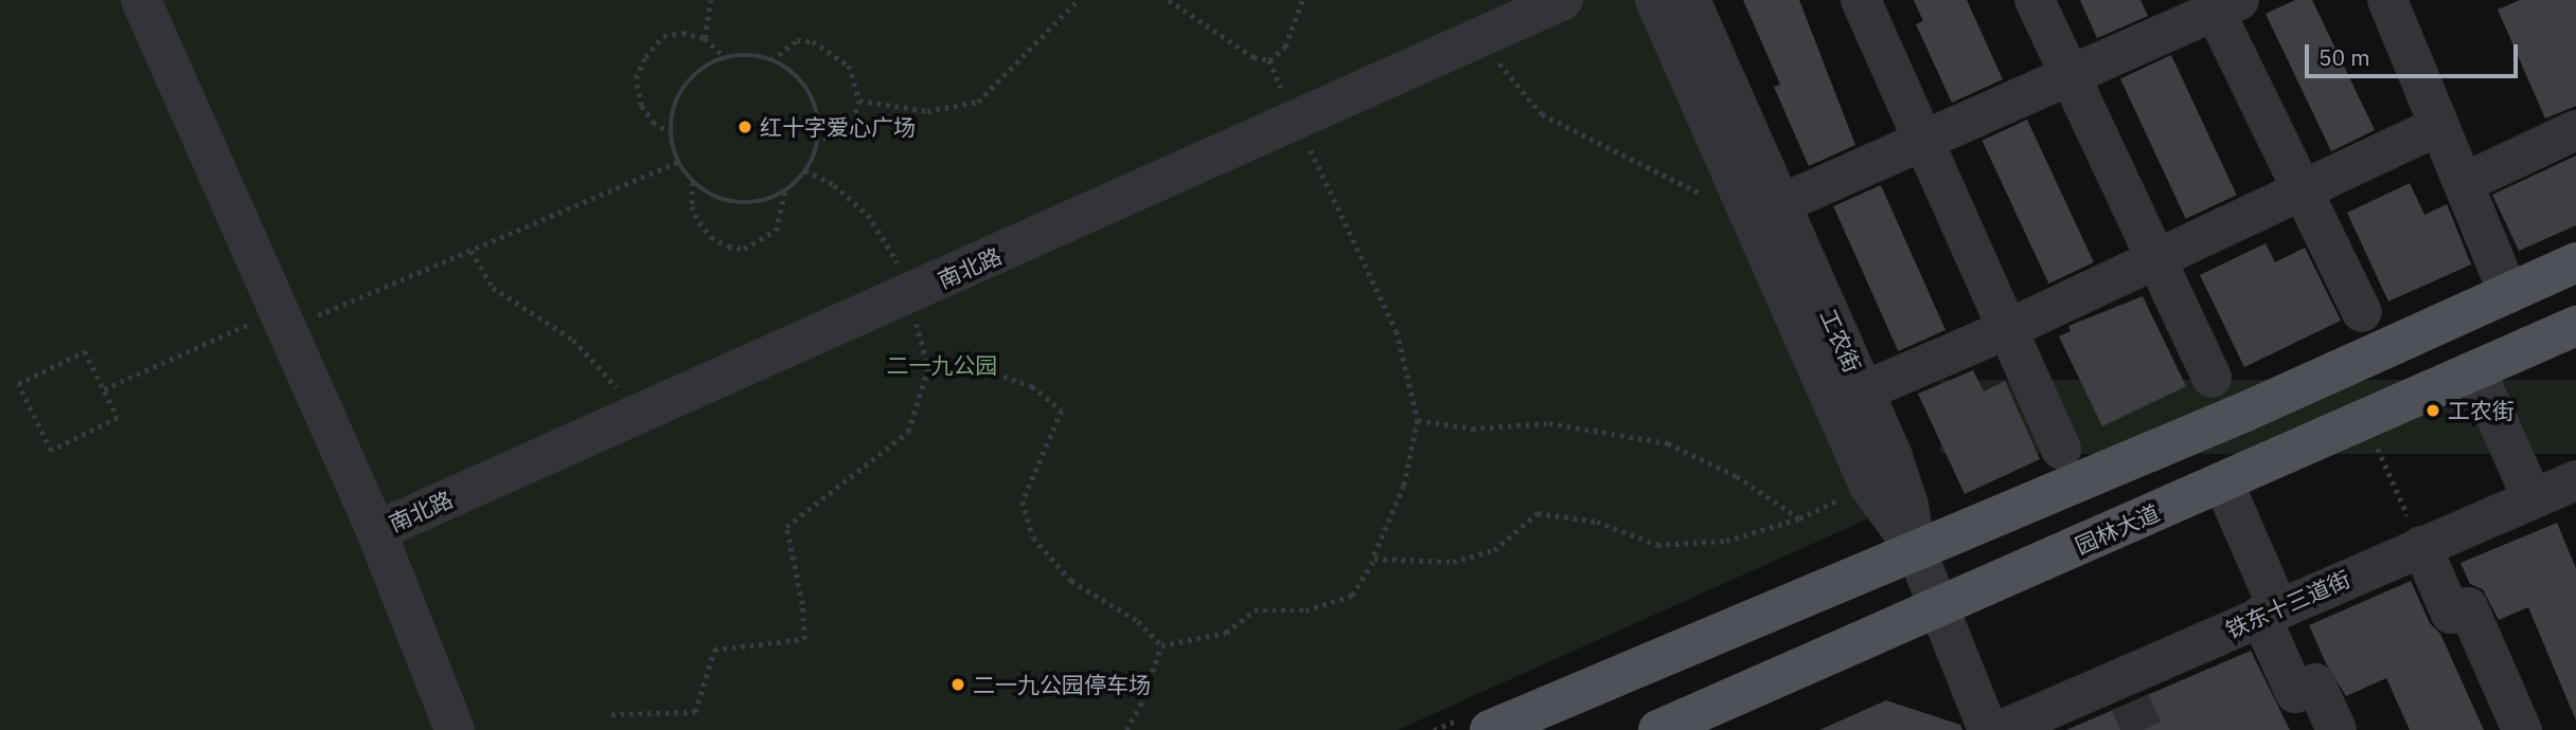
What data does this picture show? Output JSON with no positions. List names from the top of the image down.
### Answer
{
  "streets": {
    "main road": ["园林大道"],
    "street": ["南北路", "工农街", "铁东十三道街"]
  },
  "crossings": [
    ["工农街", "园林大道"]
  ],
  "parks": ["二一九公园"],
  "places": ["红十字爱心广场", "工农街", "二一九公园停车场"],
  "scale_bar": "50 m"
}
